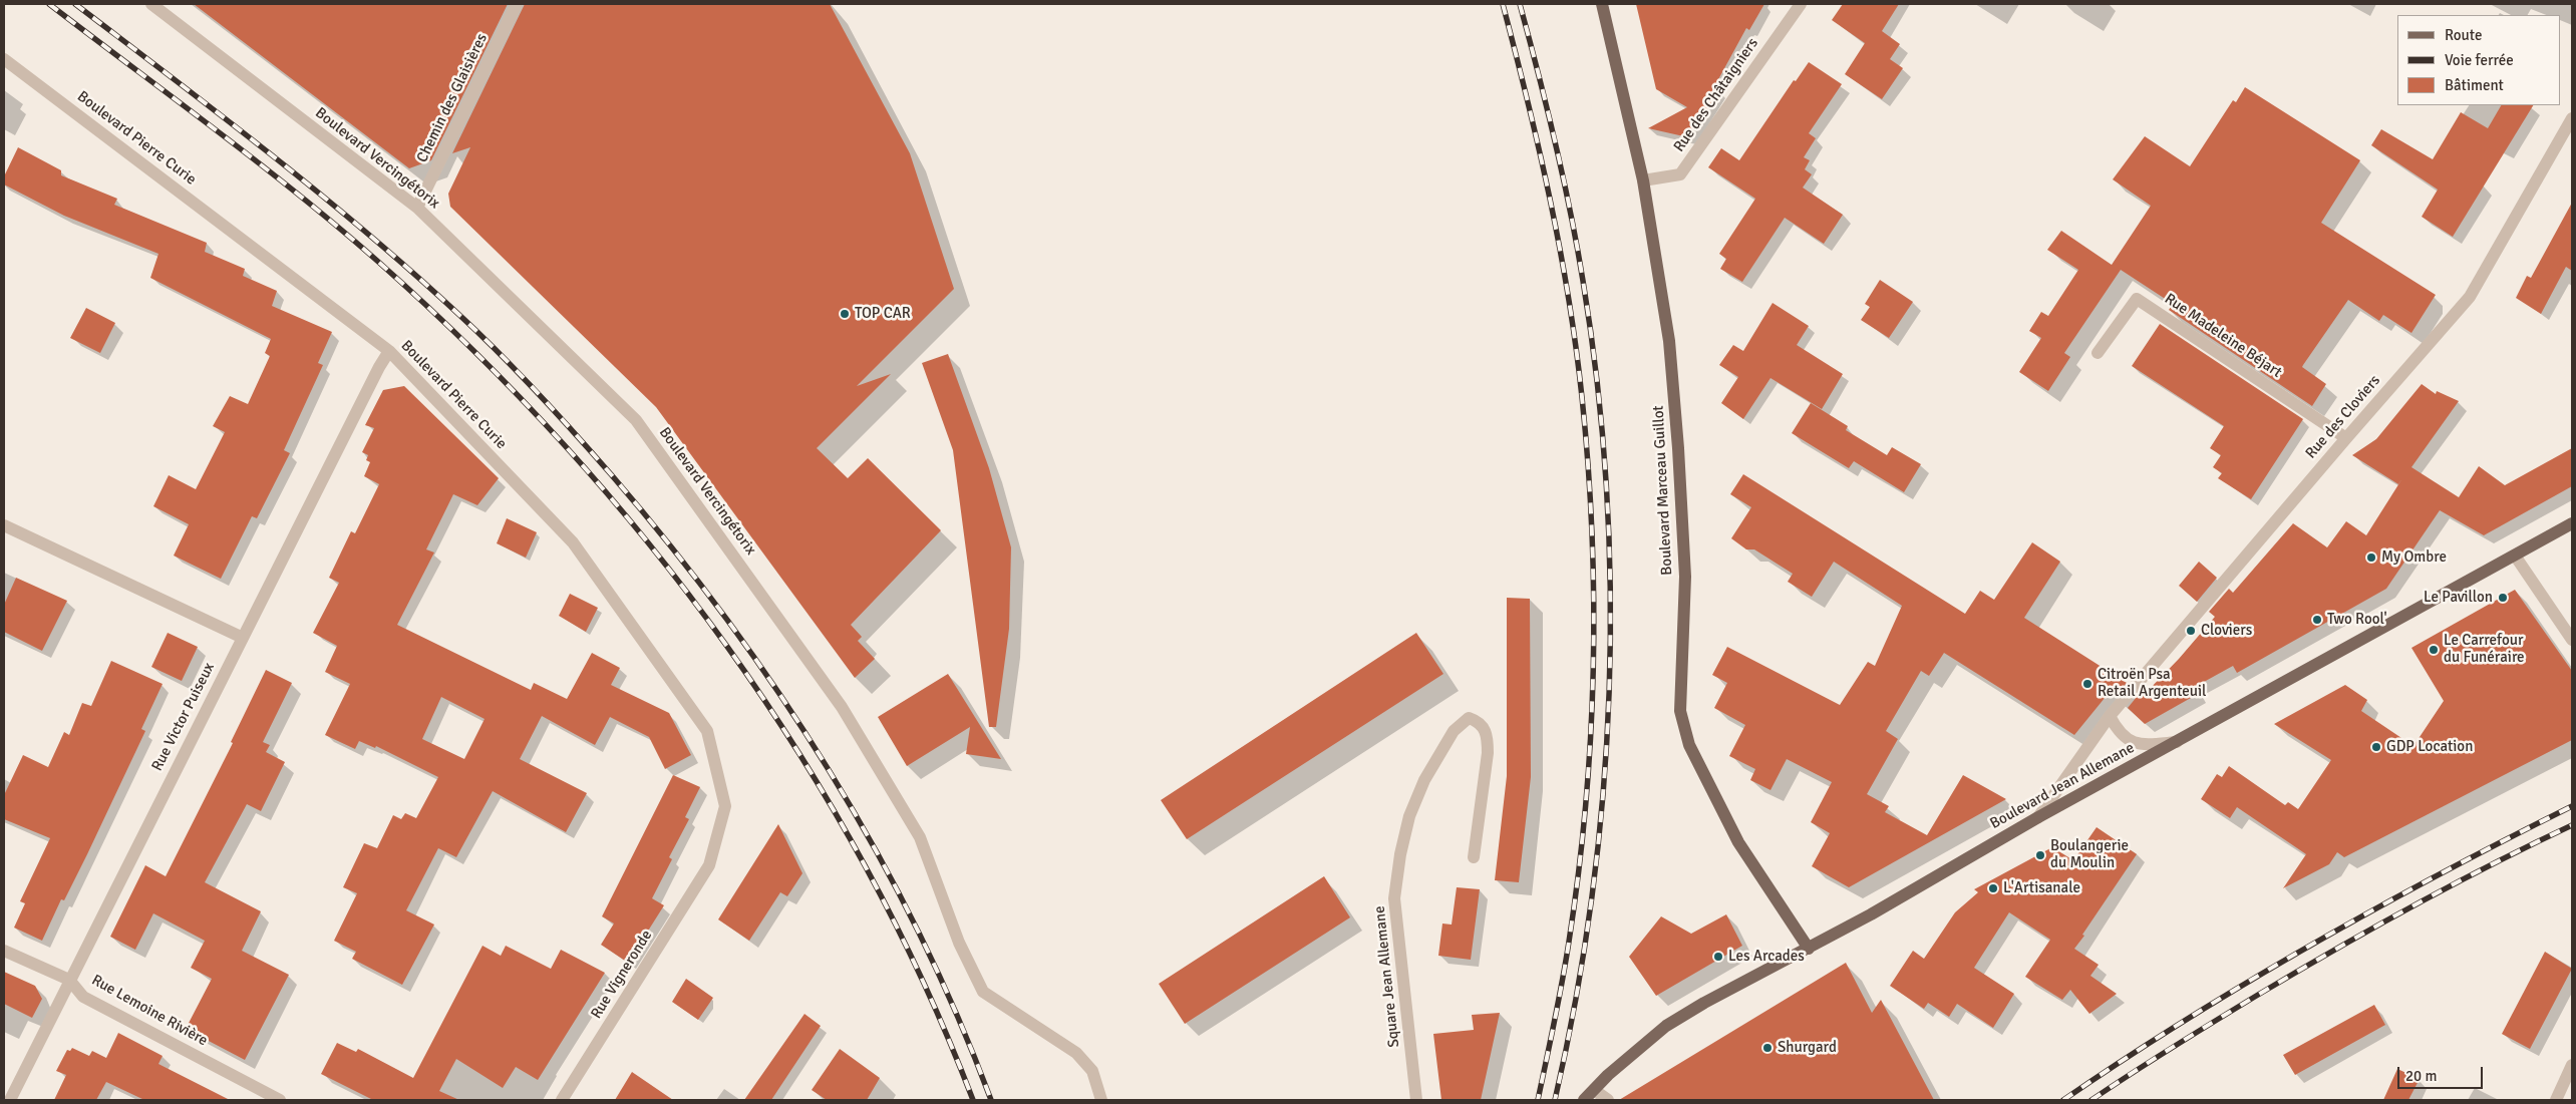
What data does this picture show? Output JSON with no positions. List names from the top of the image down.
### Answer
{
  "streets": {
    "main road": ["Boulevard Marceau Guillot", "Boulevard Jean Allemane"],
    "street": [
      "Rue des Châtaigniers",
      "Chemin des Glaisières",
      "Boulevard Pierre Curie",
      "Boulevard Vercingétorix",
      "Rue Madeleine Béjart",
      "Rue des Cloviers",
      "Rue Victor Puiseux",
      "Rue Vigneronde",
      "Square Jean Allemane",
      "Rue Lemoine Rivière"
    ]
  },
  "crossings": [
    ["Rue des Châtaigniers", "Boulevard Marceau Guillot"],
    ["Chemin des Glaisières", "Boulevard Vercingétorix"],
    ["Boulevard Pierre Curie", "Rue Victor Puiseux"],
    ["Boulevard Pierre Curie", "Rue Vigneronde"],
    ["Rue Madeleine Béjart", "Rue des Cloviers"],
    ["Rue des Cloviers", "Boulevard Jean Allemane"],
    ["Boulevard Marceau Guillot", "Boulevard Jean Allemane"],
    ["Rue Victor Puiseux", "Rue Lemoine Rivière"]
  ],
  "places": [
    "TOP CAR",
    "My Ombre",
    "Le Pavillon",
    "Two Rool'",
    "Cloviers",
    "Le Carrefour du Funéraire",
    "Citroën Psa Retail Argenteuil",
    "GDP Location",
    "Boulangerie du Moulin",
    "L'Artisanale",
    "Les Arcades",
    "Shurgard"
  ],
  "legend": ["Route", "Voie ferrée", "Bâtiment"],
  "scale_bar": "20 m"
}
